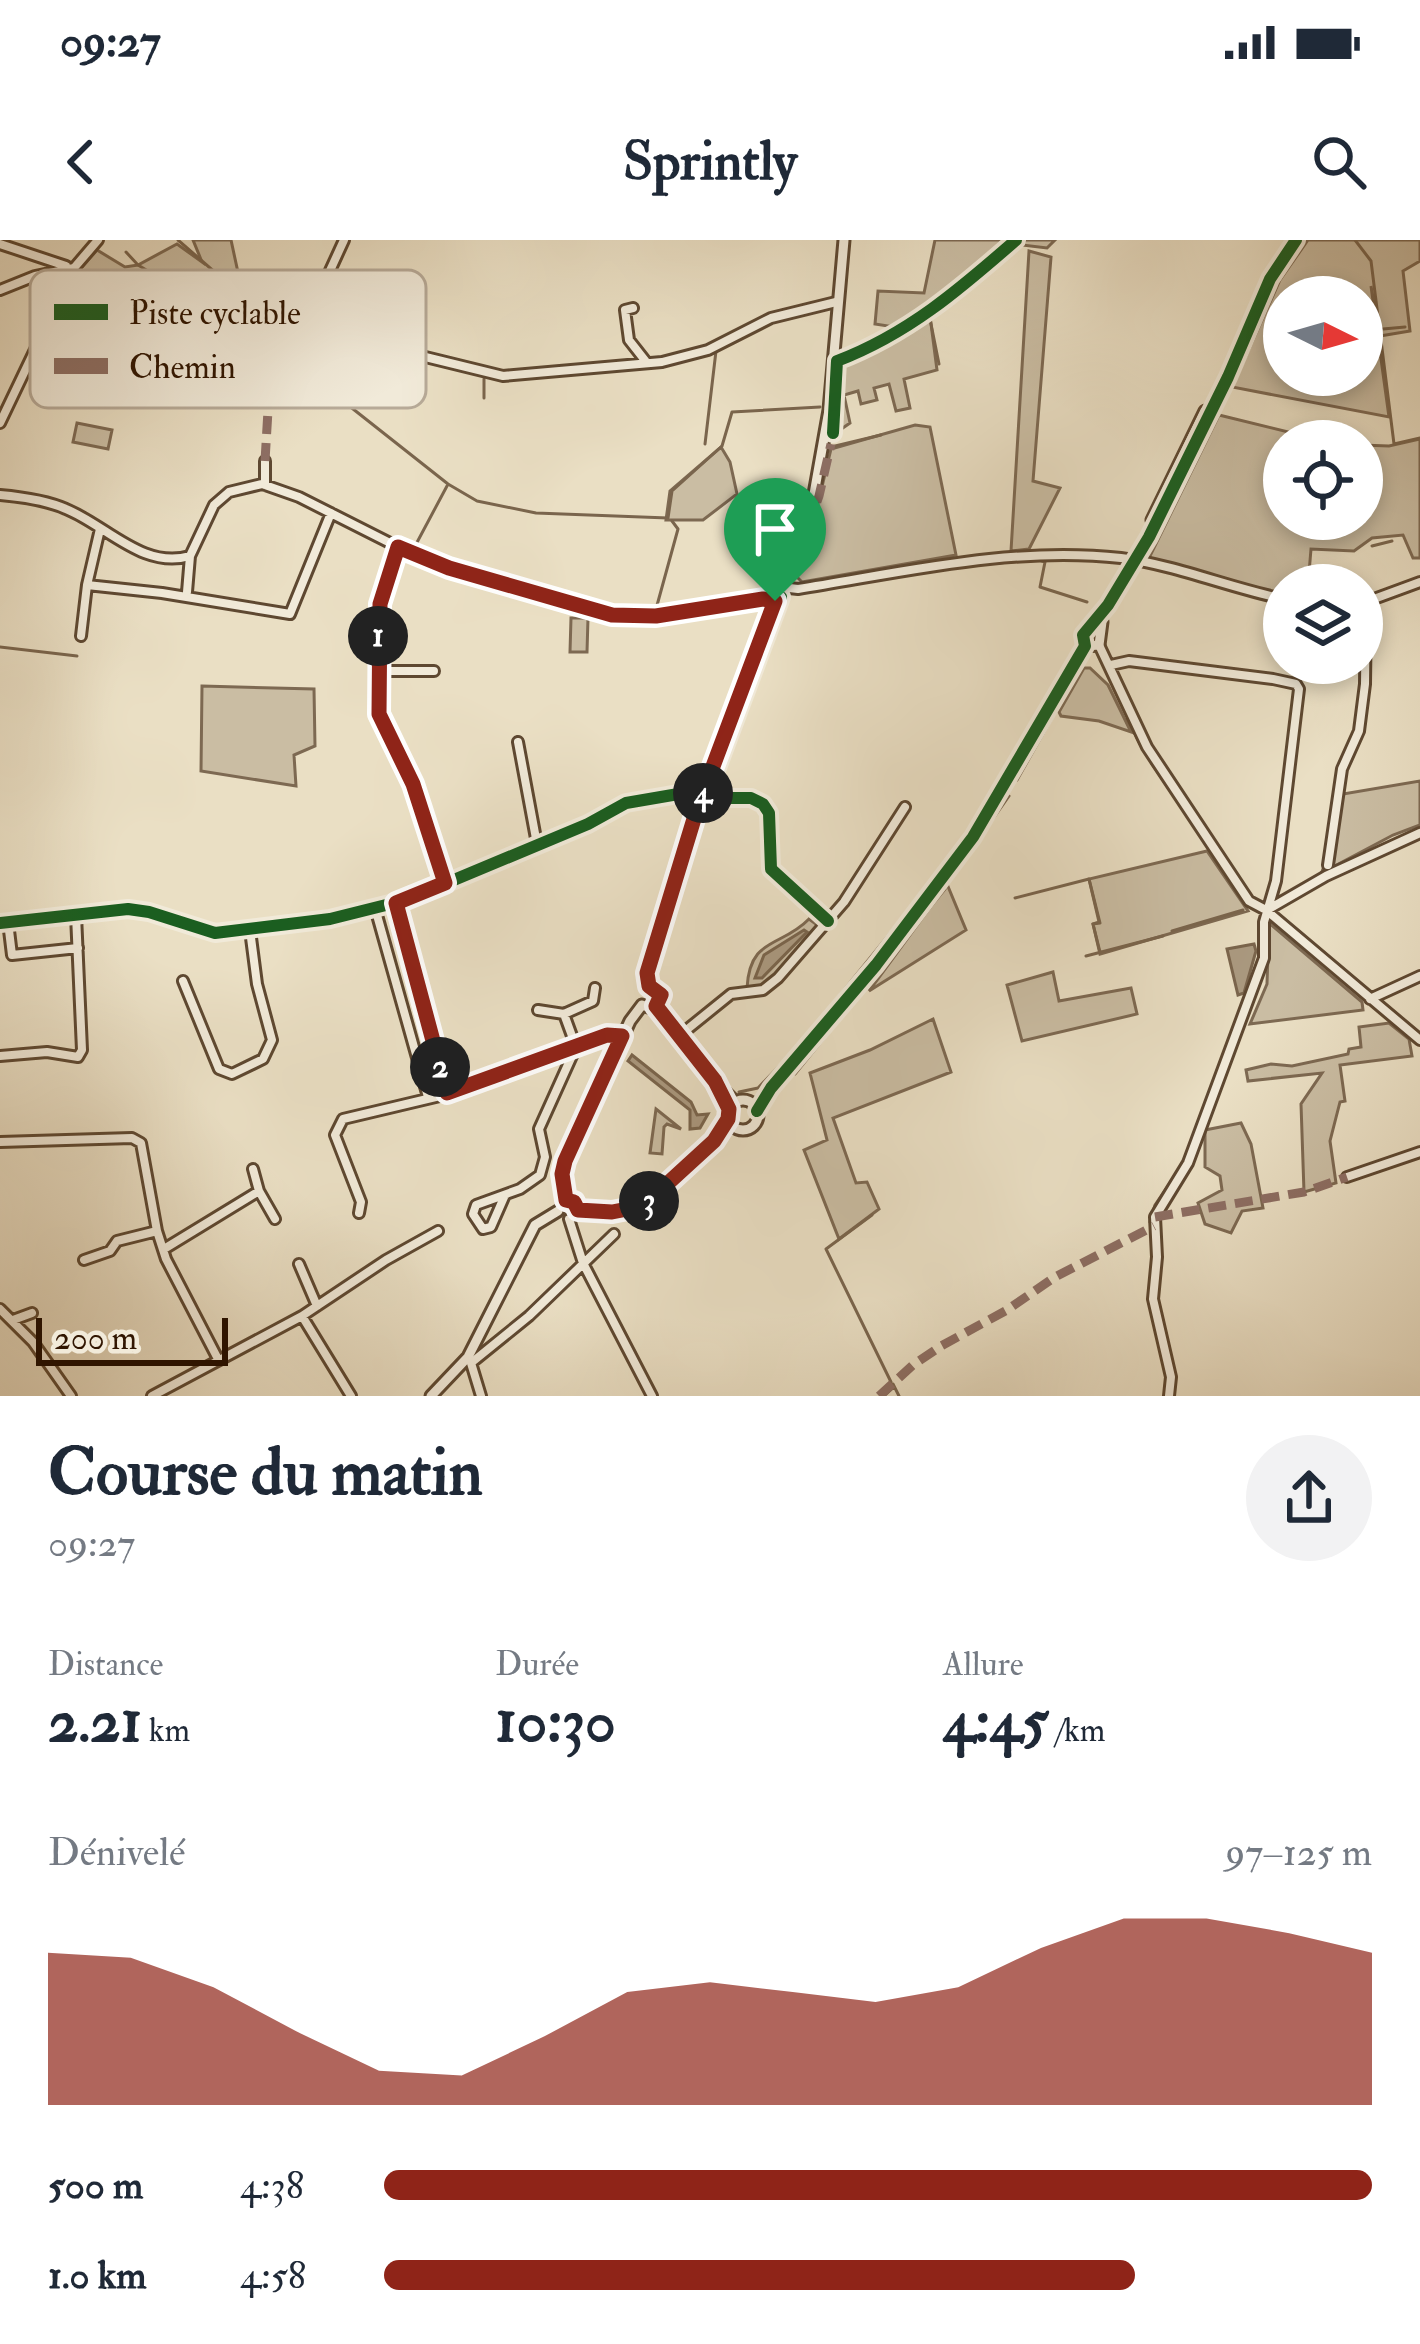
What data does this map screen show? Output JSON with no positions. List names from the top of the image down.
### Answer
{
  "legend": ["Piste cyclable", "Chemin"],
  "scale_bar": "200 m",
  "north": "right",
  "page": {
    "status": "09:27",
    "header": "Sprintly",
    "pins": [
      "1",
      "4",
      "2",
      "3"
    ],
    "scale": "200 m",
    "heading": ["Course du matin", "09:27"],
    "stats": [
      ["Distance", "2.21 km"],
      ["Durée", "10:30"],
      ["Allure", "4:45 /km"]
    ],
    "chart": ["Dénivelé", "97–125 m"],
    "list": [
      {
        "name": "500 m",
        "note": "4:38"
      },
      {
        "name": "1.0 km",
        "note": "4:58"
      }
    ]
  }
}
